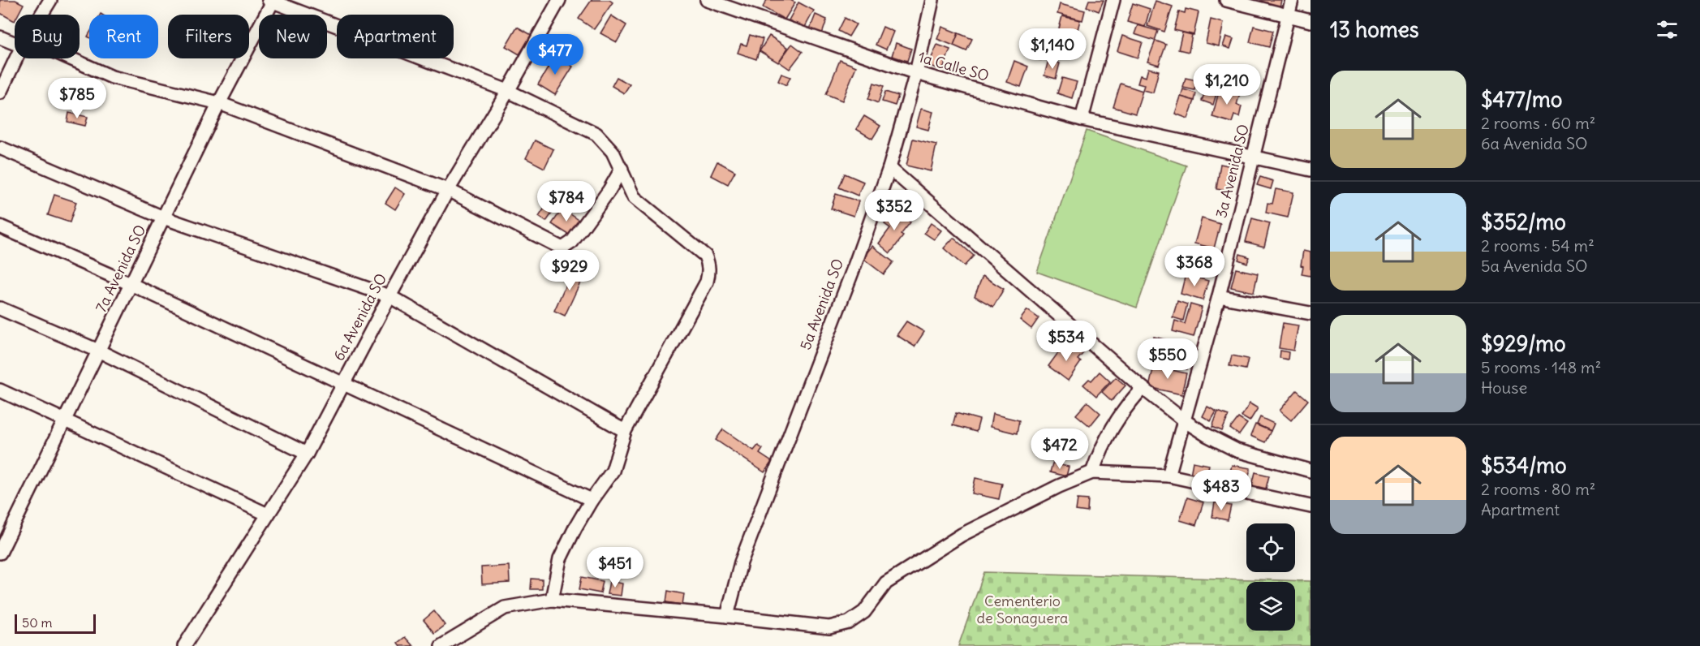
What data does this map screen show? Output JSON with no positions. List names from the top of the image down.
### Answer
{
  "streets": {
    "street": [
      "1a Calle SO",
      "3a Avenida SO",
      "7a Avenida SO",
      "5a Avenida SO",
      "6a Avenida SO"
    ]
  },
  "crossings": [
    ["1a Calle SO", "3a Avenida SO"],
    ["1a Calle SO", "5a Avenida SO"]
  ],
  "parks": ["Cementerio de Sonaguera"],
  "scale_bar": "50 m",
  "page": {
    "heading": "13 homes",
    "chip": [
      "Buy",
      "Rent",
      "Filters",
      "New",
      "Apartment"
    ],
    "price": [
      "$1,140",
      "$477",
      "$1,210",
      "$785",
      "$784",
      "$352",
      "$368",
      "$929",
      "$534",
      "$550",
      "$472",
      "$483",
      "$451"
    ],
    "list": [
      {
        "name": "$477/mo",
        "note": "2 rooms · 60 m² · 6a Avenida SO"
      },
      {
        "name": "$352/mo",
        "note": "2 rooms · 54 m² · 5a Avenida SO"
      },
      {
        "name": "$929/mo",
        "note": "5 rooms · 148 m² · House"
      },
      {
        "name": "$534/mo",
        "note": "2 rooms · 80 m² · Apartment"
      }
    ],
    "scale": "50 m"
  }
}
